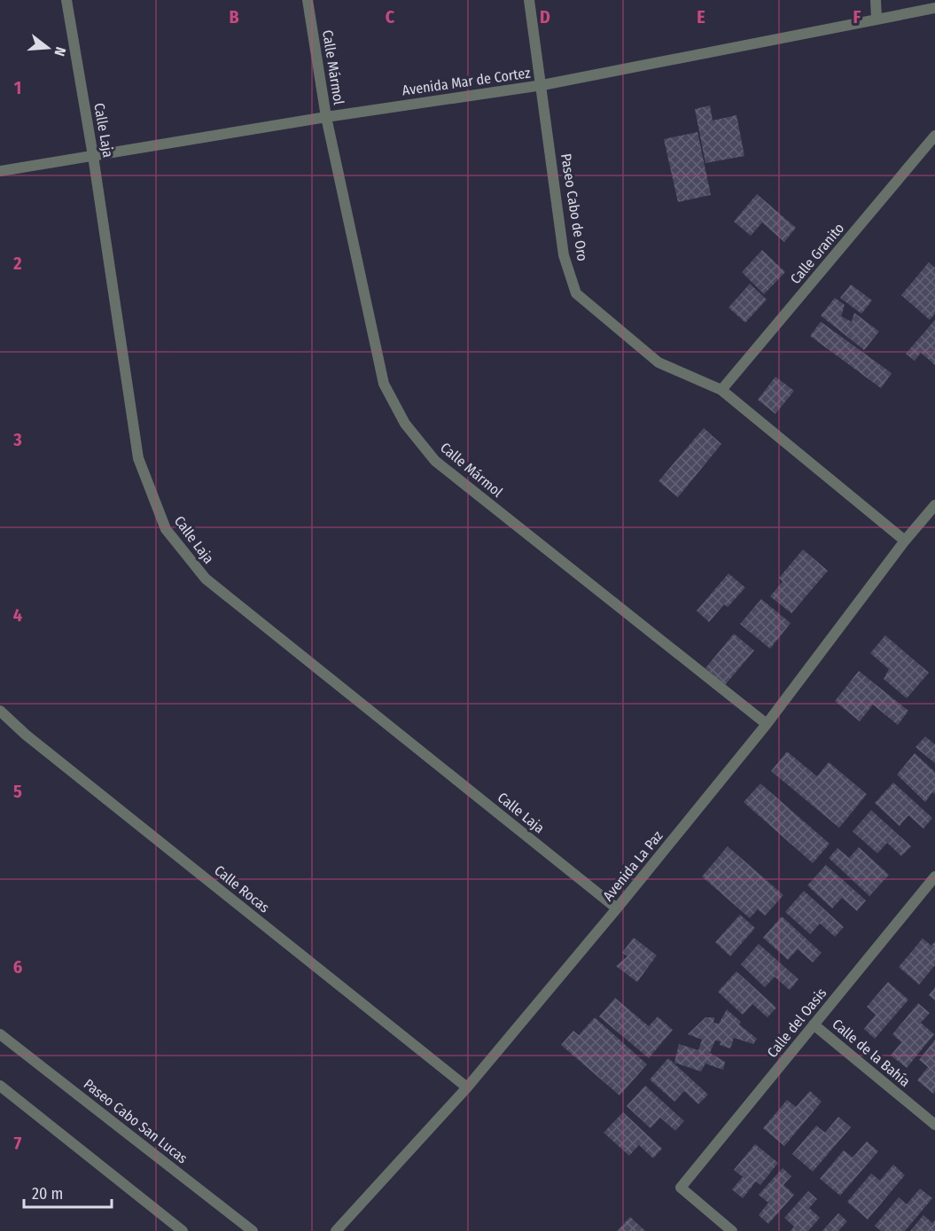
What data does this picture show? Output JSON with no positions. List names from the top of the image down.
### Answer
{
  "streets": {
    "street": [
      "Calle Mármol",
      "Avenida Mar de Cortez",
      "Calle Laja",
      "Paseo Cabo de Oro",
      "Calle Granito",
      "Avenida La Paz",
      "Calle Rocas",
      "Calle del Oasis",
      "Calle de la Bahía",
      "Paseo Cabo San Lucas"
    ]
  },
  "crossings": [
    ["Calle Mármol", "Avenida Mar de Cortez"],
    ["Calle Mármol", "Avenida La Paz"],
    ["Avenida Mar de Cortez", "Calle Laja"],
    ["Avenida Mar de Cortez", "Paseo Cabo de Oro"],
    ["Calle Laja", "Avenida La Paz"],
    ["Paseo Cabo de Oro", "Calle Granito"],
    ["Paseo Cabo de Oro", "Avenida La Paz"],
    ["Avenida La Paz", "Calle Rocas"],
    ["Calle del Oasis", "Calle de la Bahía"]
  ],
  "scale_bar": "20 m",
  "north": "right",
  "grid": {
    "columns": [
      "B",
      "C",
      "D",
      "E",
      "F"
    ],
    "rows": [
      "1",
      "2",
      "3",
      "4",
      "5",
      "6",
      "7"
    ]
  }
}
